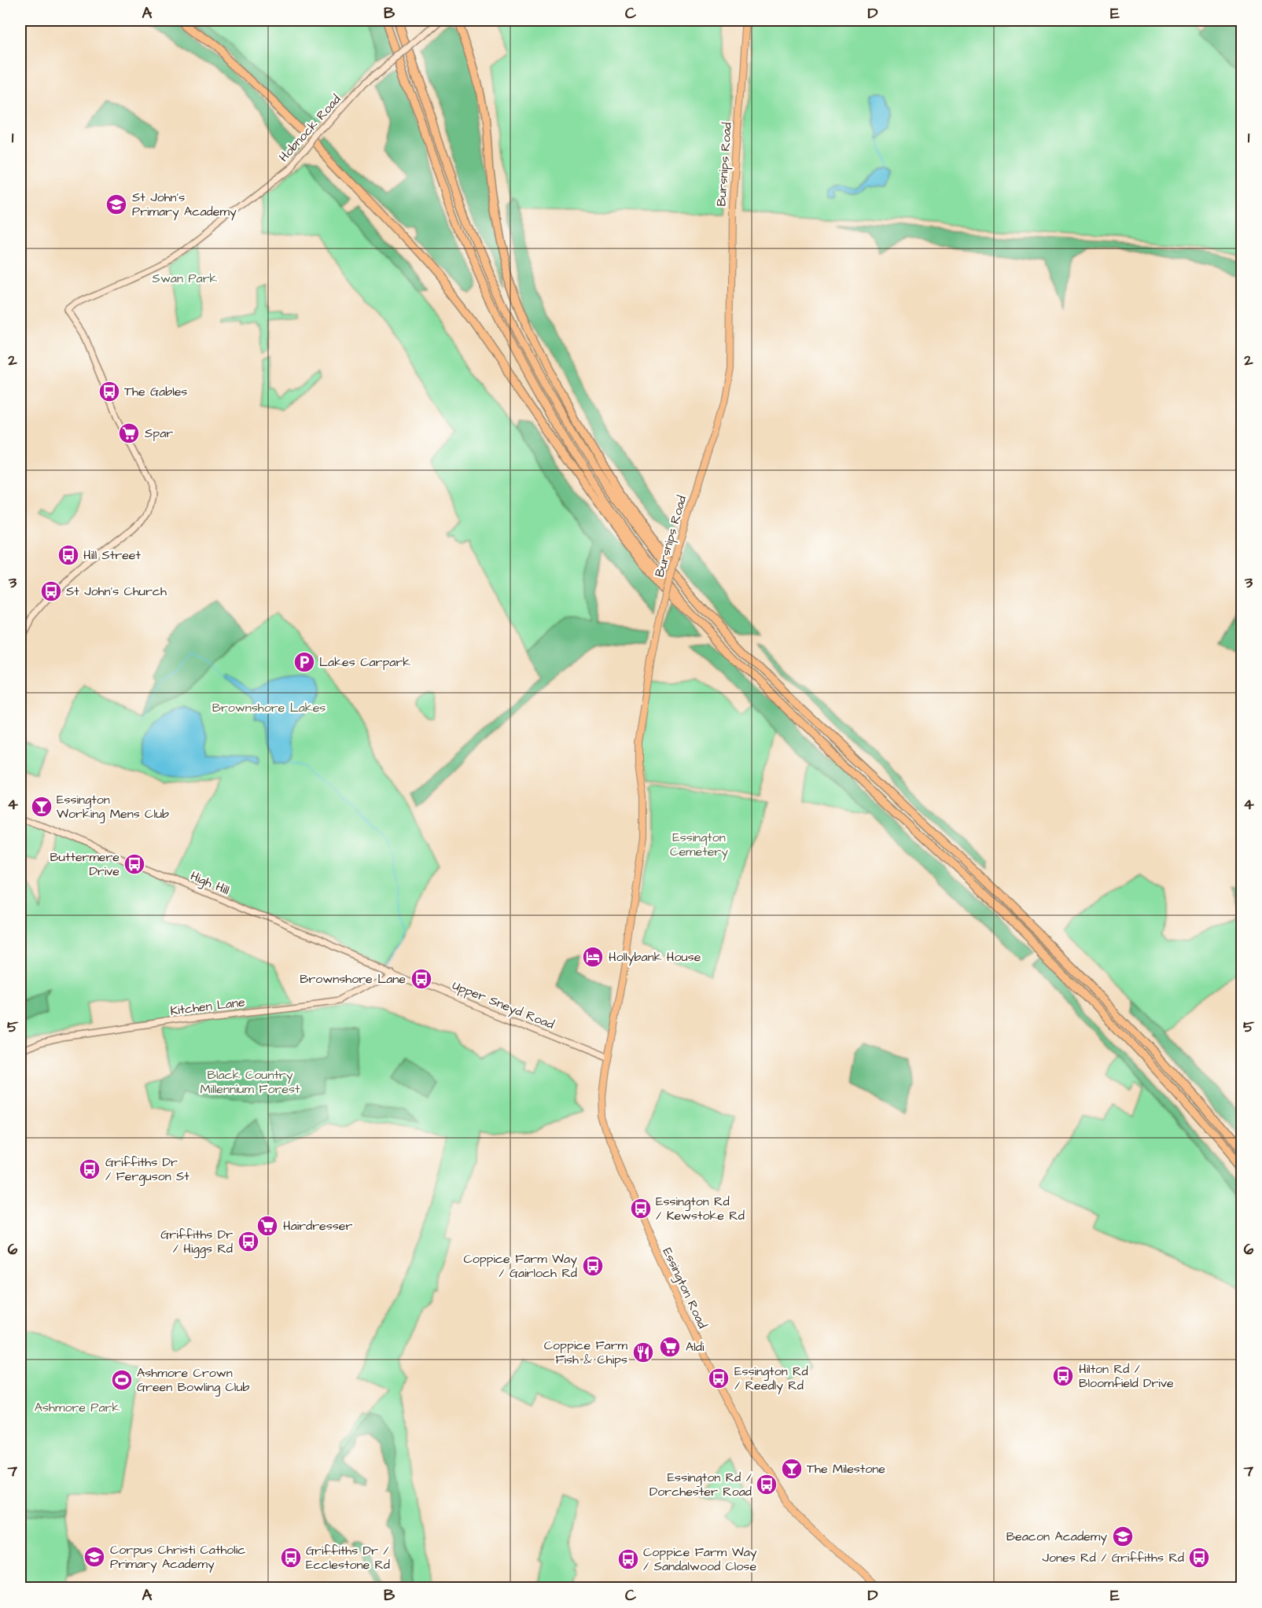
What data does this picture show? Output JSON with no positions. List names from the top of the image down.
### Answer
{
  "streets": {
    "main road": ["Bursnips Road", "Essington Road"],
    "street": [
      "Hobnock Road",
      "High Hill",
      "Upper Sneyd Road",
      "Kitchen Lane"
    ]
  },
  "crossings": [
    ["Bursnips Road", "Upper Sneyd Road"],
    ["Bursnips Road", "Essington Road"],
    ["High Hill", "Upper Sneyd Road"],
    ["High Hill", "Kitchen Lane"],
    ["Upper Sneyd Road", "Kitchen Lane"],
    ["Upper Sneyd Road", "Essington Road"]
  ],
  "parks": [
    "Swan Park",
    "Brownshore Lakes",
    "Essington Cemetery",
    "Black Country Millennium Forest",
    "Ashmore Park"
  ],
  "places": {
    "school or university": ["St John's Primary Academy", "Beacon Academy", "Corpus Christi Catholic Primary Academy"],
    "bus stop": [
      "The Gables",
      "Hill Street",
      "St John's Church",
      "Buttermere Drive",
      "Brownshore Lane",
      "Griffiths Dr / Ferguson St",
      "Essington Rd / Kewstoke Rd",
      "Griffiths Dr / Higgs Rd",
      "Coppice Farm Way / Gairloch Rd",
      "Hilton Rd / Bloomfield Drive",
      "Essington Rd / Reedly Rd",
      "Essington Rd / Dorchester Road",
      "Griffiths Dr / Ecclestone Rd",
      "Jones Rd / Griffiths Rd",
      "Coppice Farm Way / Sandalwood Close"
    ],
    "supermarket": ["Spar", "Hairdresser", "Aldi"],
    "parking": ["Lakes Carpark"],
    "bar": ["Essington Working Mens Club", "The Milestone"],
    "hotel": ["Hollybank House"],
    "restaurant": ["Coppice Farm Fish & Chips"],
    "sports": ["Ashmore Crown Green Bowling Club"]
  },
  "grid": {
    "columns": [
      "A",
      "B",
      "C",
      "D",
      "E"
    ],
    "rows": [
      "1",
      "2",
      "3",
      "4",
      "5",
      "6",
      "7"
    ]
  }
}
